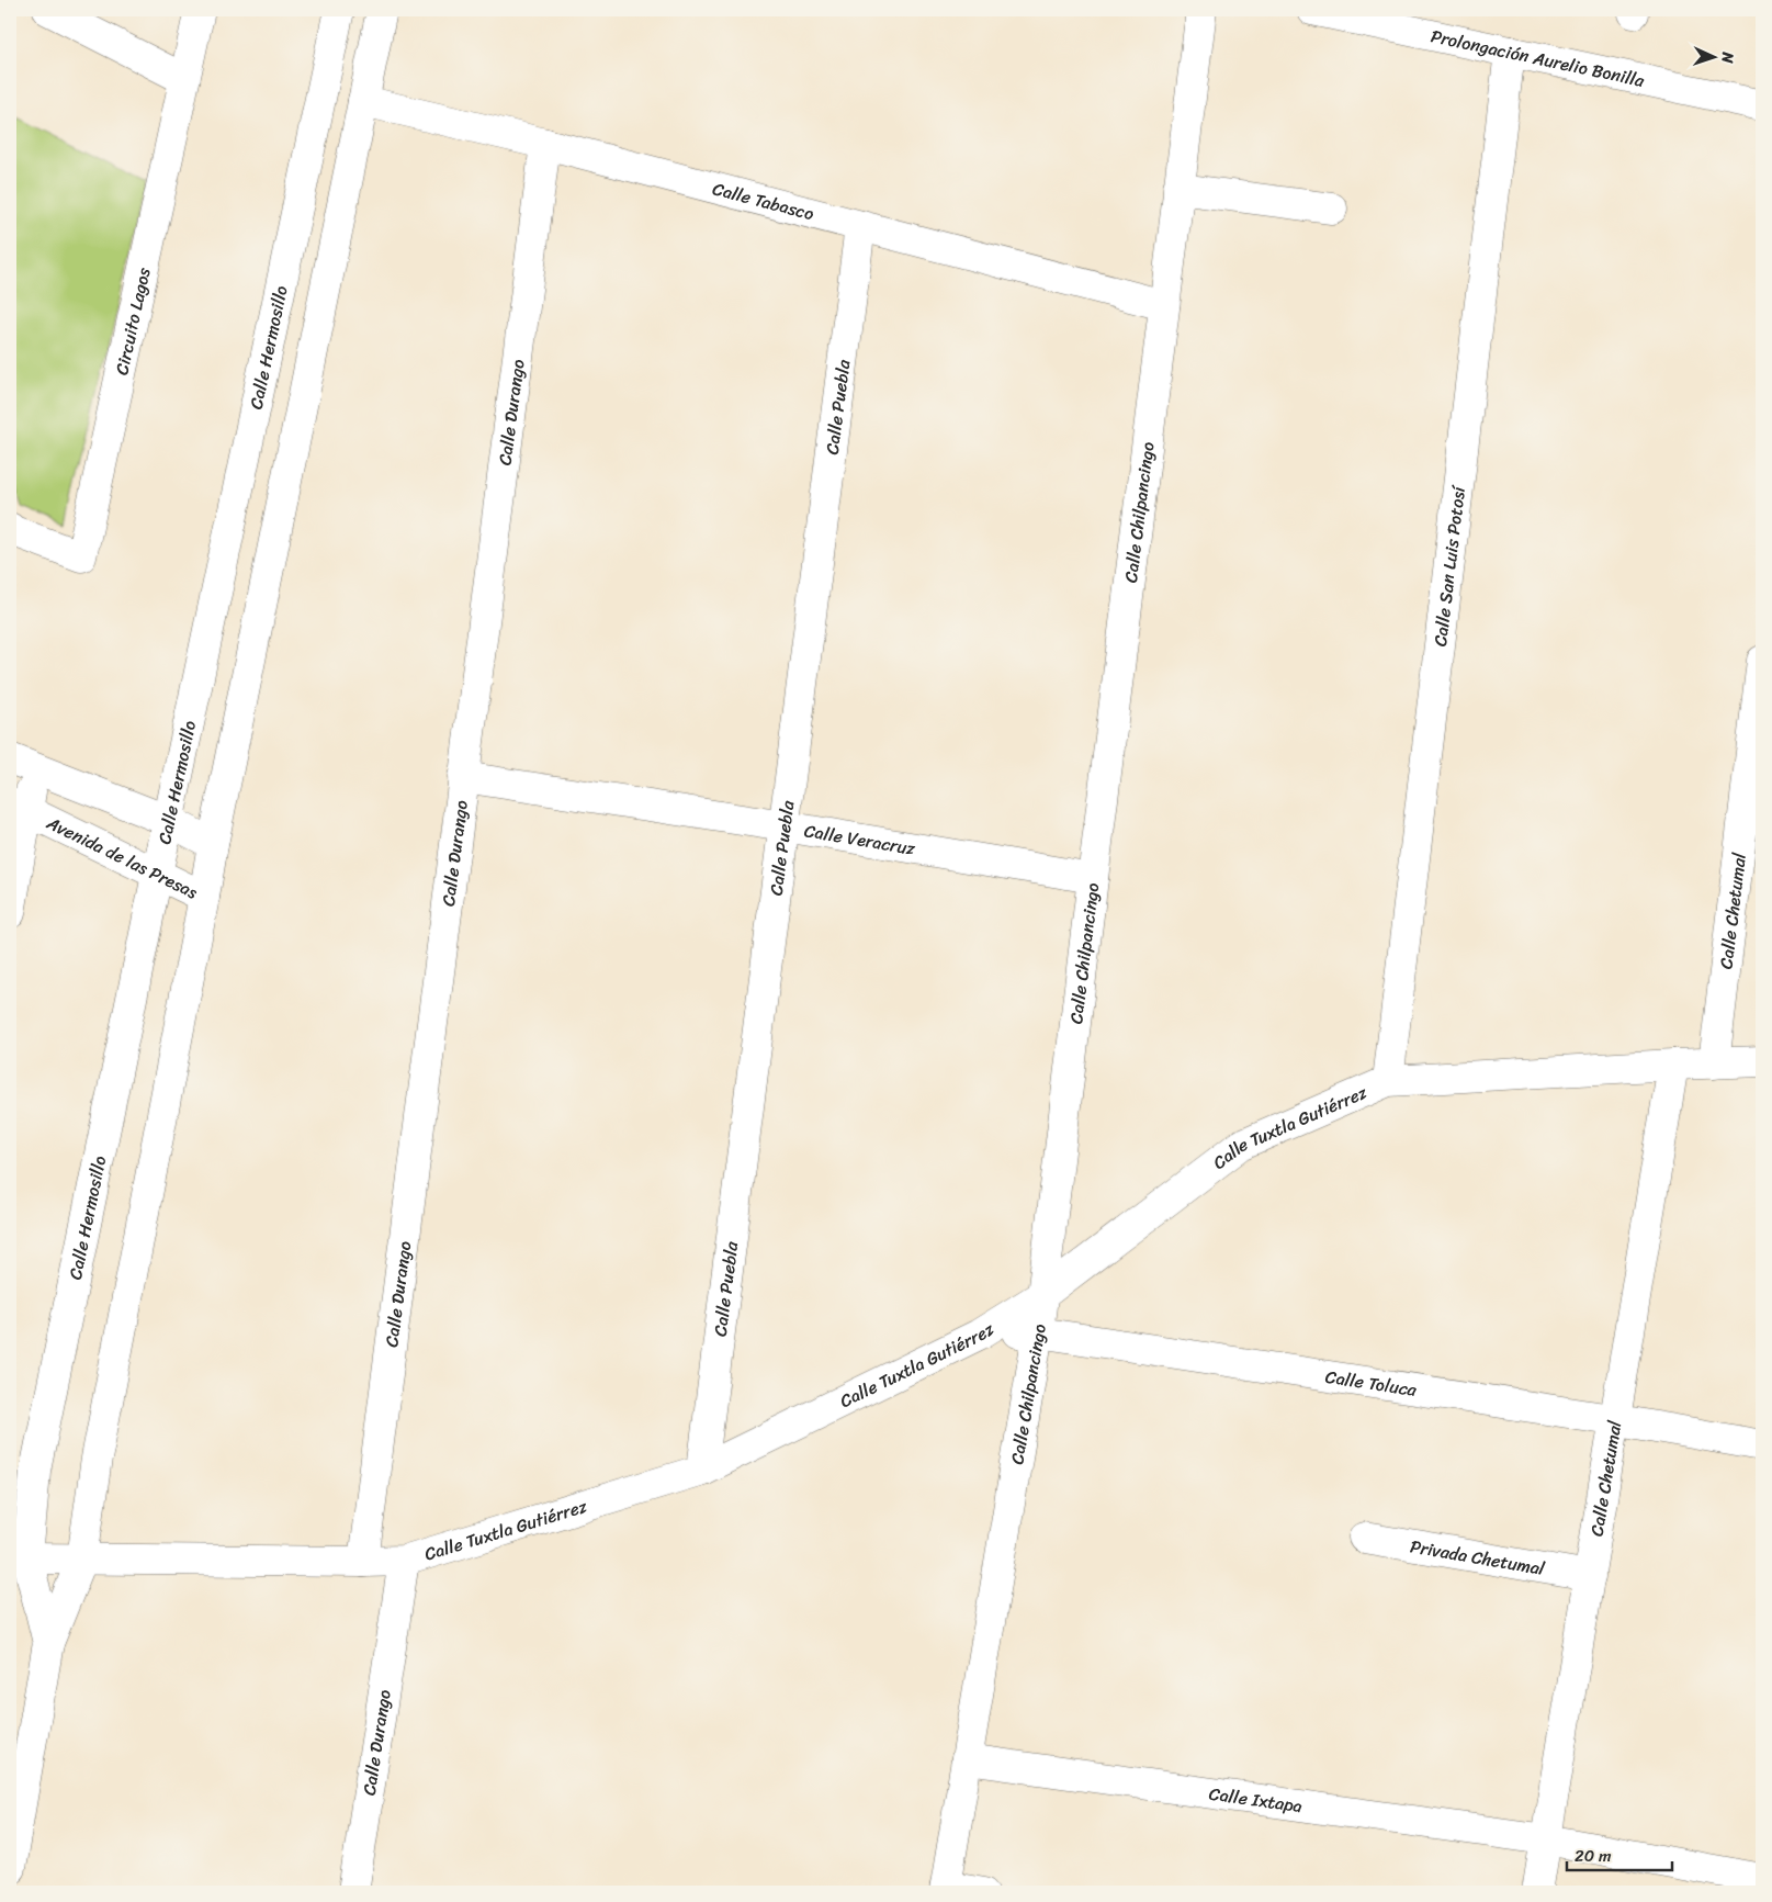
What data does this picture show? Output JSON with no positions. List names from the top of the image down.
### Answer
{
  "streets": {
    "street": [
      "Prolongación Aurelio Bonilla",
      "Calle Tabasco",
      "Circuito Lagos",
      "Calle Hermosillo",
      "Calle Puebla",
      "Calle Durango",
      "Calle Chilpancingo",
      "Calle San Luis Potosí",
      "Calle Veracruz",
      "Avenida de las Presas",
      "Calle Chetumal",
      "Calle Tuxtla Gutiérrez",
      "Calle Toluca",
      "Privada Chetumal",
      "Calle Ixtapa"
    ]
  },
  "crossings": [
    ["Prolongación Aurelio Bonilla", "Calle San Luis Potosí"],
    ["Calle Tabasco", "Calle Puebla"],
    ["Calle Tabasco", "Calle Durango"],
    ["Calle Tabasco", "Calle Chilpancingo"],
    ["Calle Hermosillo", "Avenida de las Presas"],
    ["Calle Hermosillo", "Calle Tuxtla Gutiérrez"],
    ["Calle Puebla", "Calle Veracruz"],
    ["Calle Puebla", "Calle Tuxtla Gutiérrez"],
    ["Calle Durango", "Calle Veracruz"],
    ["Calle Durango", "Calle Tuxtla Gutiérrez"],
    ["Calle Chilpancingo", "Calle Veracruz"],
    ["Calle Chilpancingo", "Calle Tuxtla Gutiérrez"],
    ["Calle Chilpancingo", "Calle Toluca"],
    ["Calle Chilpancingo", "Calle Ixtapa"],
    ["Calle San Luis Potosí", "Calle Tuxtla Gutiérrez"],
    ["Calle Chetumal", "Calle Tuxtla Gutiérrez"],
    ["Calle Chetumal", "Calle Toluca"],
    ["Calle Chetumal", "Privada Chetumal"],
    ["Calle Chetumal", "Calle Ixtapa"],
    ["Calle Tuxtla Gutiérrez", "Calle Toluca"]
  ],
  "scale_bar": "20 m",
  "north": "right"
}
